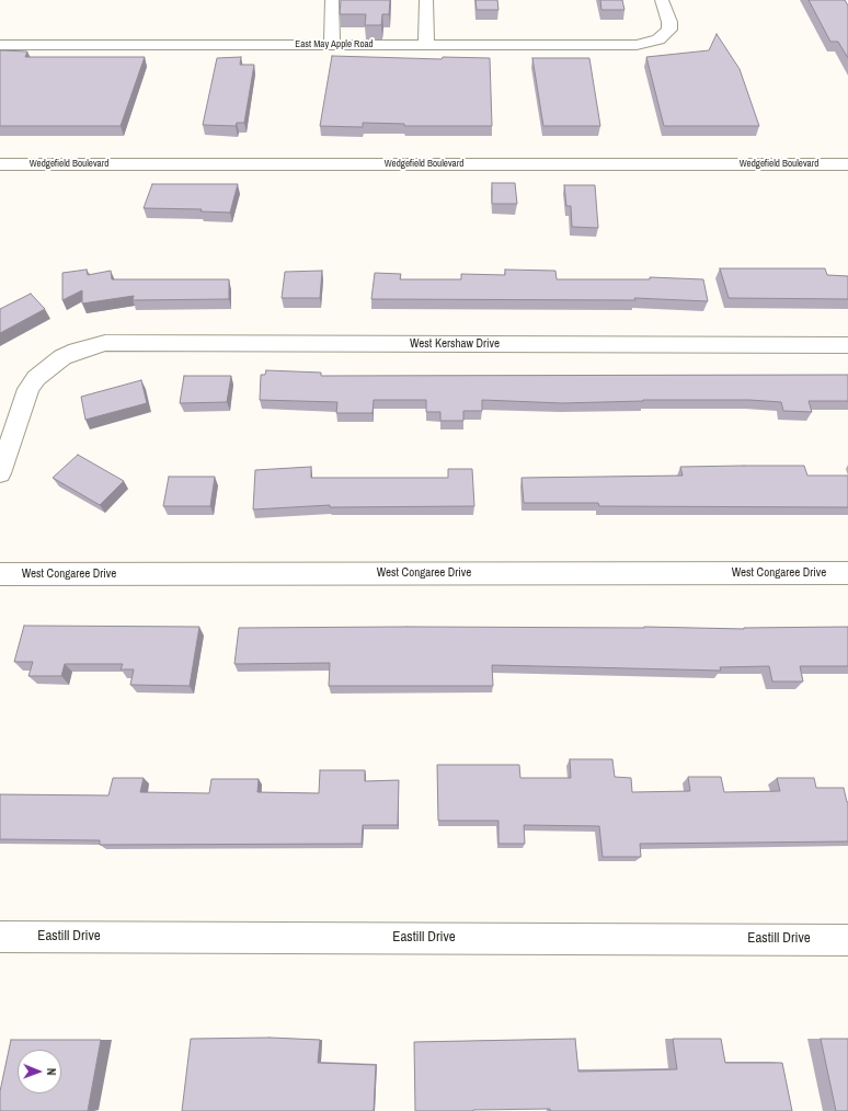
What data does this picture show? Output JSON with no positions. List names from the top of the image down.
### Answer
{
  "streets": {
    "street": [
      "East May Apple Road",
      "Wedgefield Boulevard",
      "West Kershaw Drive",
      "West Congaree Drive",
      "Eastill Drive"
    ]
  },
  "north": "right"
}
